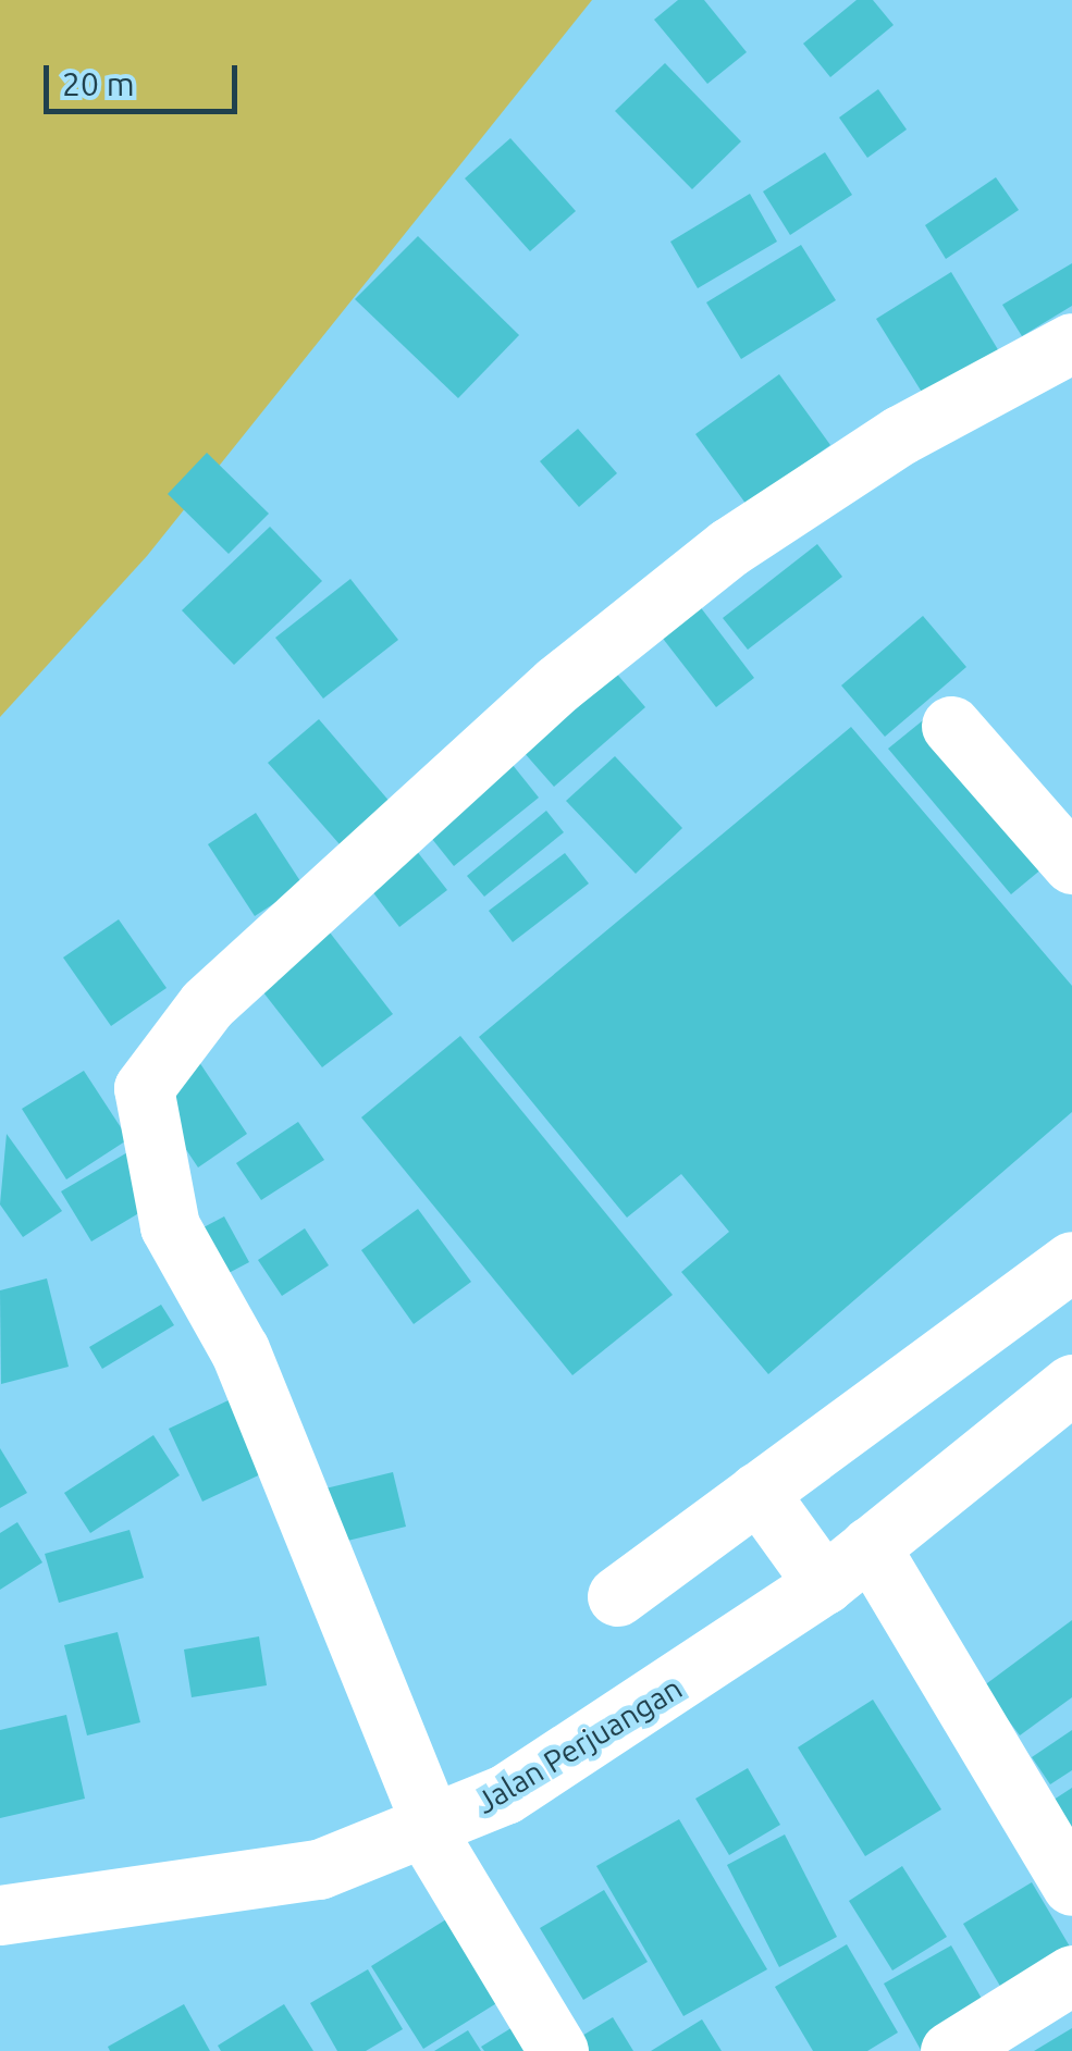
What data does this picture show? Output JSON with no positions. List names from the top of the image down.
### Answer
{
  "streets": {
    "street": ["Jalan Perjuangan"]
  },
  "scale_bar": "20 m"
}
